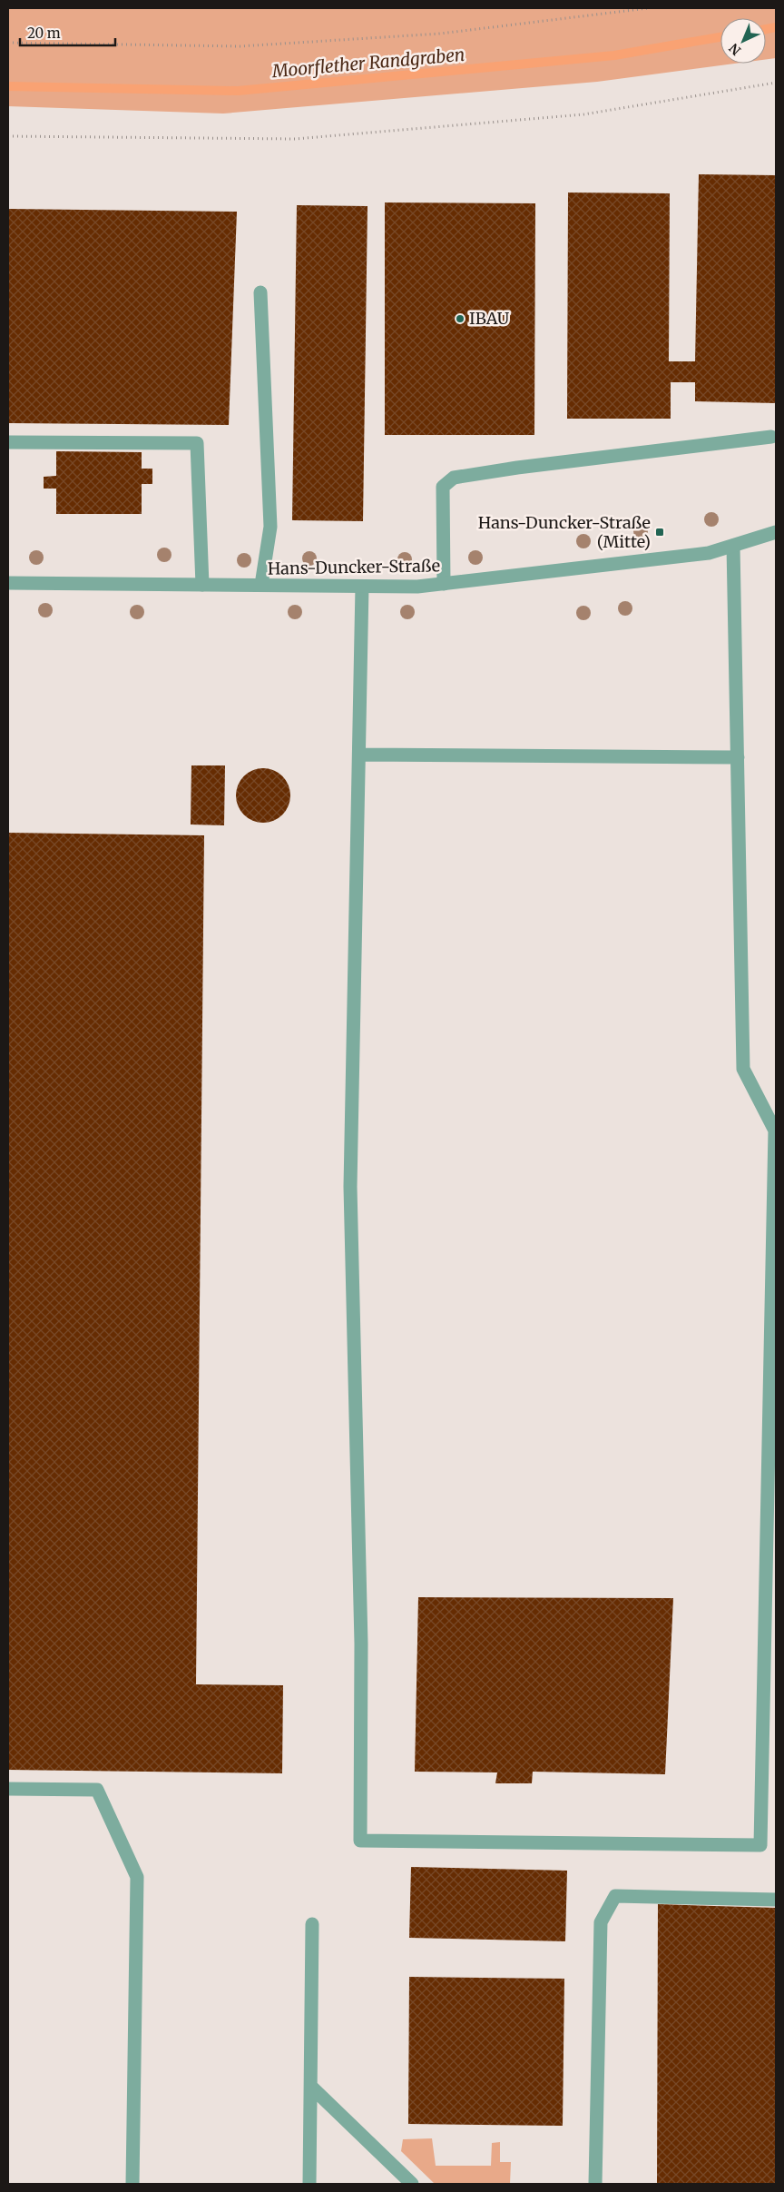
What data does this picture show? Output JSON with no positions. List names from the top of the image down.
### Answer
{
  "streets": {
    "street": ["Hans-Duncker-Straße"]
  },
  "water": ["Moorflether Randgraben"],
  "places": {
    "other": ["IBAU"],
    "transit": ["Hans-Duncker-Straße (Mitte)"]
  },
  "scale_bar": "20 m",
  "north": "bottom left"
}
